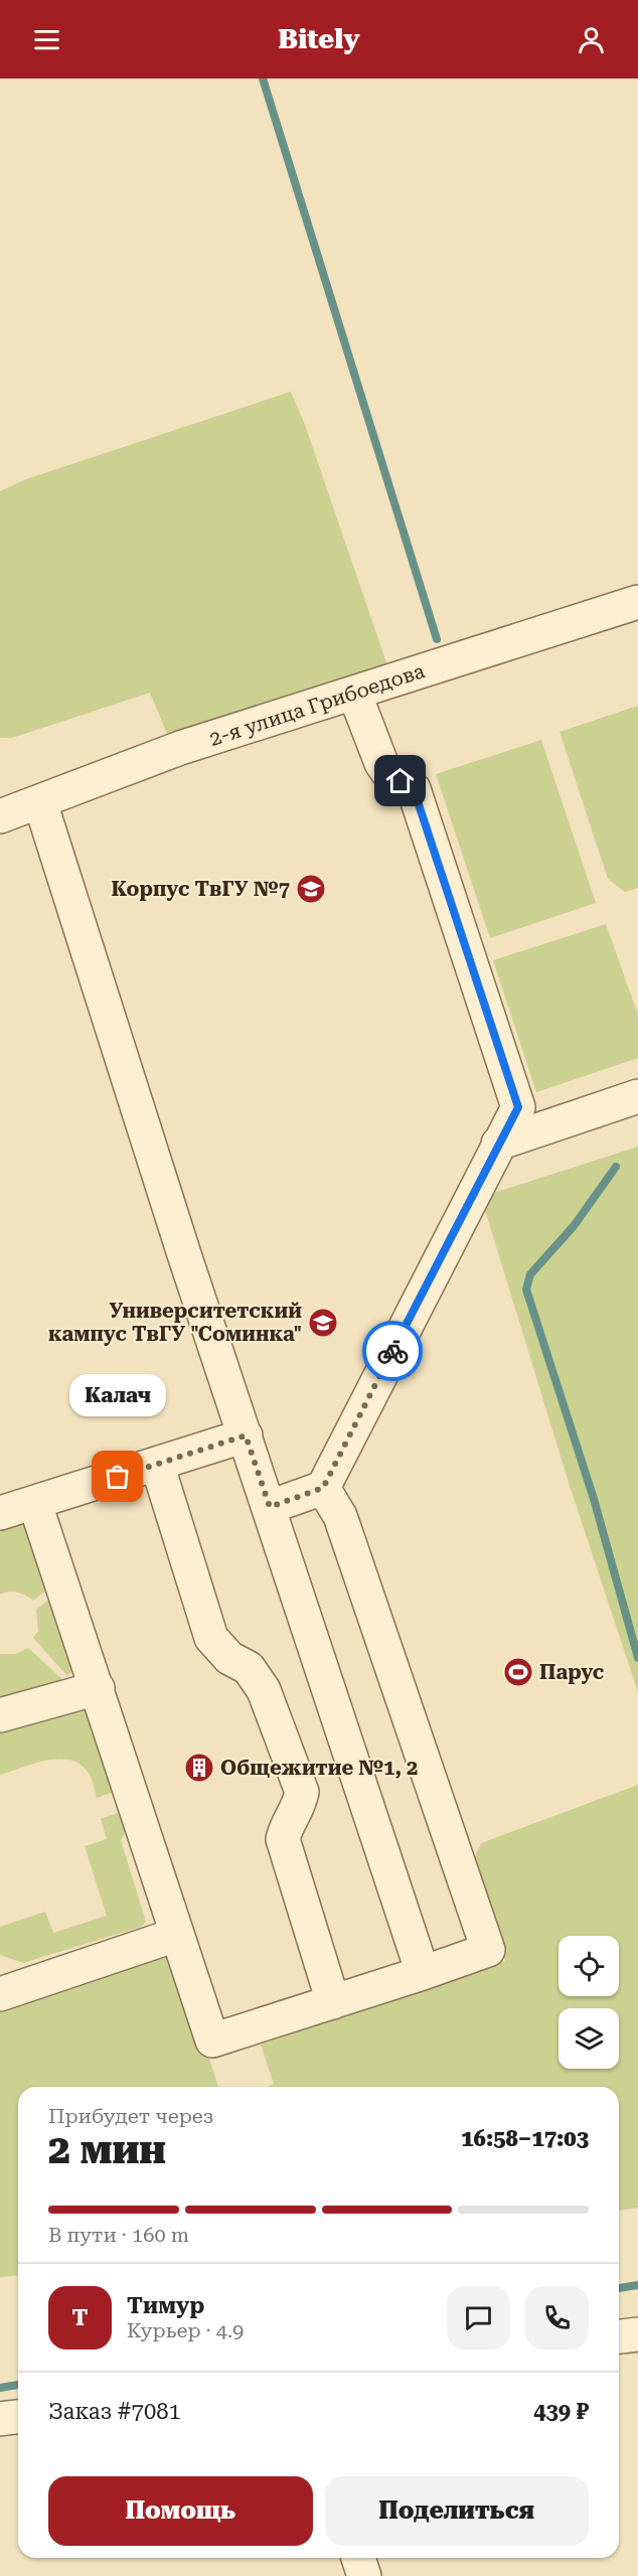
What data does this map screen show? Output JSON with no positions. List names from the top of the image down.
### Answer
{
  "streets": {
    "street": ["2-я улица Грибоедова"]
  },
  "places": {
    "school or university": ["Корпус ТвГУ №7", "Университетский кампус ТвГУ \"Соминка\""],
    "other": ["Калач"],
    "sports": ["Парус"],
    "building": ["Общежитие №1, 2"]
  },
  "page": {
    "header": "Bitely",
    "bubble": "Калач",
    "heading": ["2 мин", "Прибудет через", "16:58–17:03"],
    "panel": [
      "Тимур",
      "Курьер · 4.9",
      "Заказ #7081",
      "439 ₽"
    ],
    "bar": "В пути · 160 m",
    "round": "Т",
    "buttons": ["Помощь", "Поделиться"]
  }
}
